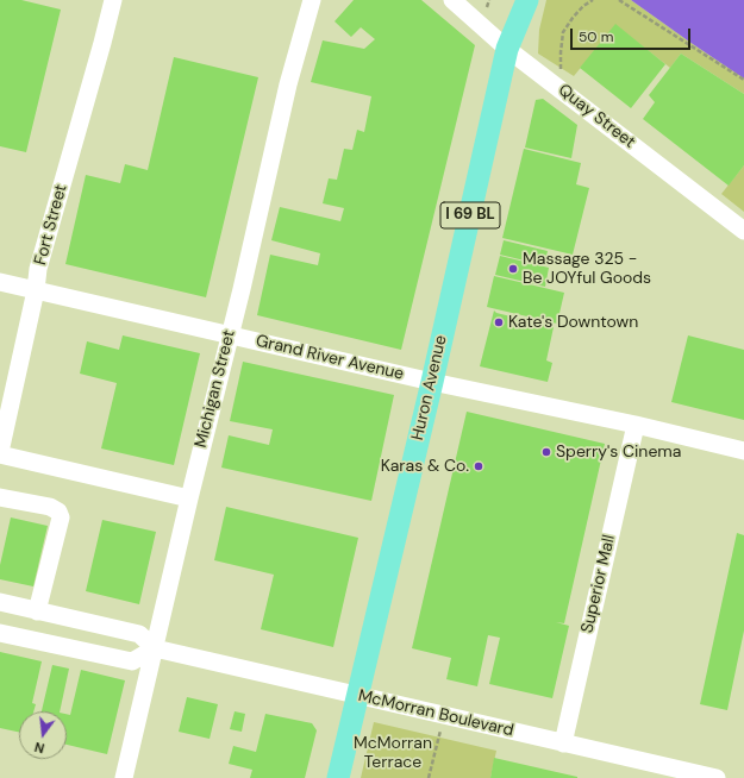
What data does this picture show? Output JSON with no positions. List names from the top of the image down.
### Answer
{
  "streets": {
    "main road": ["I 69 BL", "Huron Avenue"],
    "street": [
      "Quay Street",
      "Fort Street",
      "Grand River Avenue",
      "Michigan Street",
      "Superior Mall",
      "McMorran Boulevard"
    ]
  },
  "crossings": [
    ["Quay Street", "Huron Avenue"],
    ["Fort Street", "Grand River Avenue"],
    ["Grand River Avenue", "Huron Avenue"],
    ["Grand River Avenue", "Michigan Street"],
    ["Grand River Avenue", "Superior Mall"],
    ["Huron Avenue", "McMorran Boulevard"],
    ["Michigan Street", "McMorran Boulevard"],
    ["Superior Mall", "McMorran Boulevard"]
  ],
  "parks": ["McMorran Terrace"],
  "places": [
    "Massage 325 - Be JOYful Goods",
    "Kate's Downtown",
    "Sperry's Cinema",
    "Karas & Co."
  ],
  "scale_bar": "50 m",
  "north": "bottom"
}
